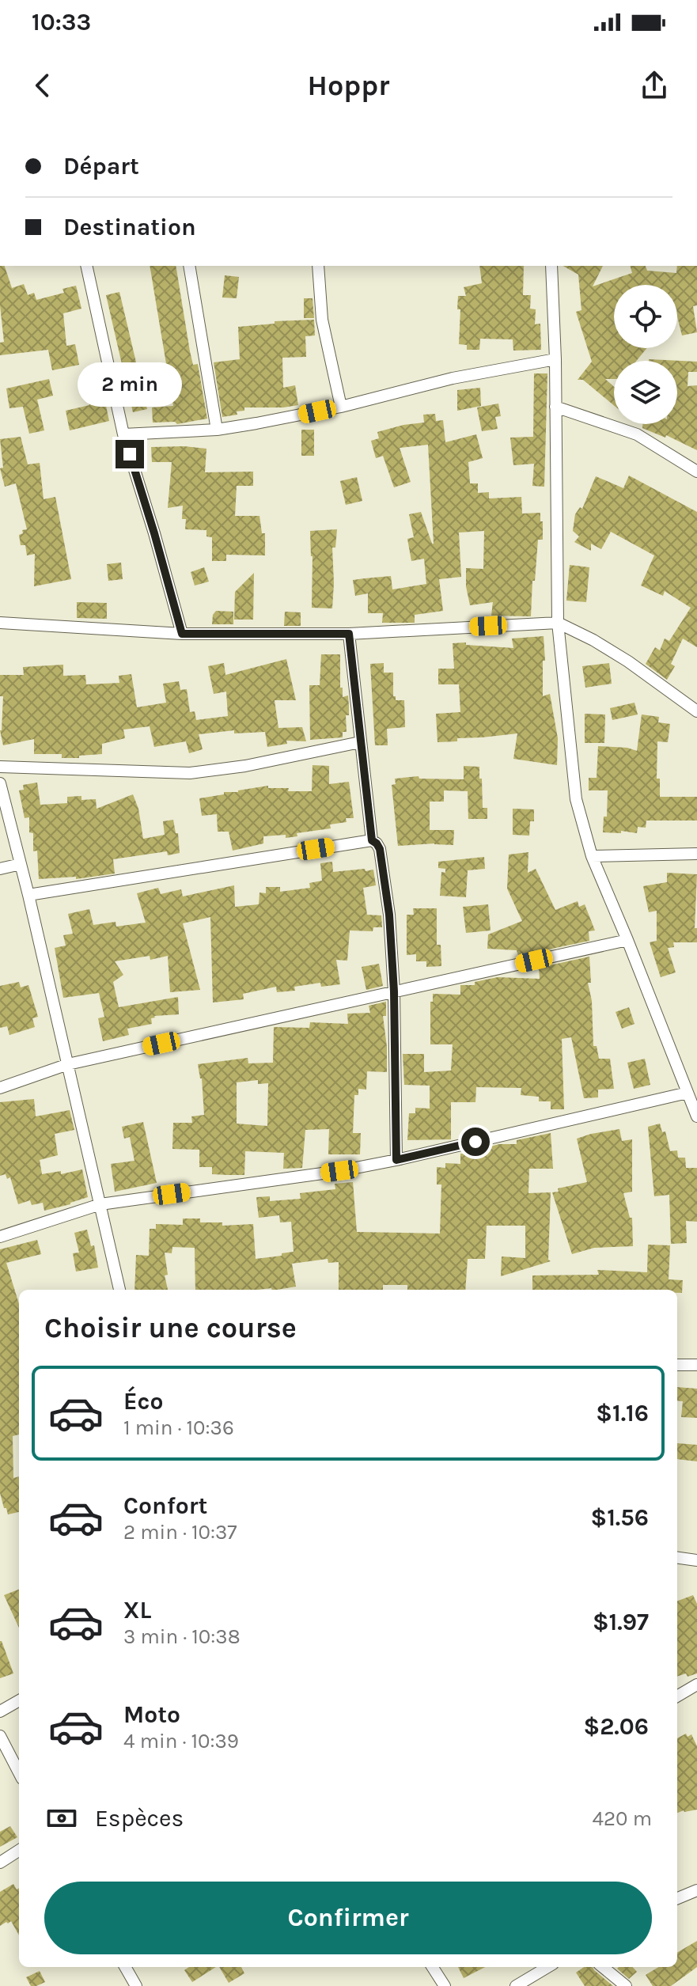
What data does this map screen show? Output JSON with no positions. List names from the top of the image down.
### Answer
{
  "page": {
    "status": "10:33",
    "header": "Hoppr",
    "banner": ["Départ", "Destination"],
    "bubble": "2 min",
    "heading": "Choisir une course",
    "list": [
      {
        "name": "Éco",
        "note": "1 min · 10:36",
        "value": "$1.16"
      },
      {
        "name": "Confort",
        "note": "2 min · 10:37",
        "value": "$1.56"
      },
      {
        "name": "XL",
        "note": "3 min · 10:38",
        "value": "$1.97"
      },
      {
        "name": "Moto",
        "note": "4 min · 10:39",
        "value": "$2.06"
      }
    ],
    "pay": ["Espèces", "420 m"],
    "buttons": "Confirmer"
  }
}
